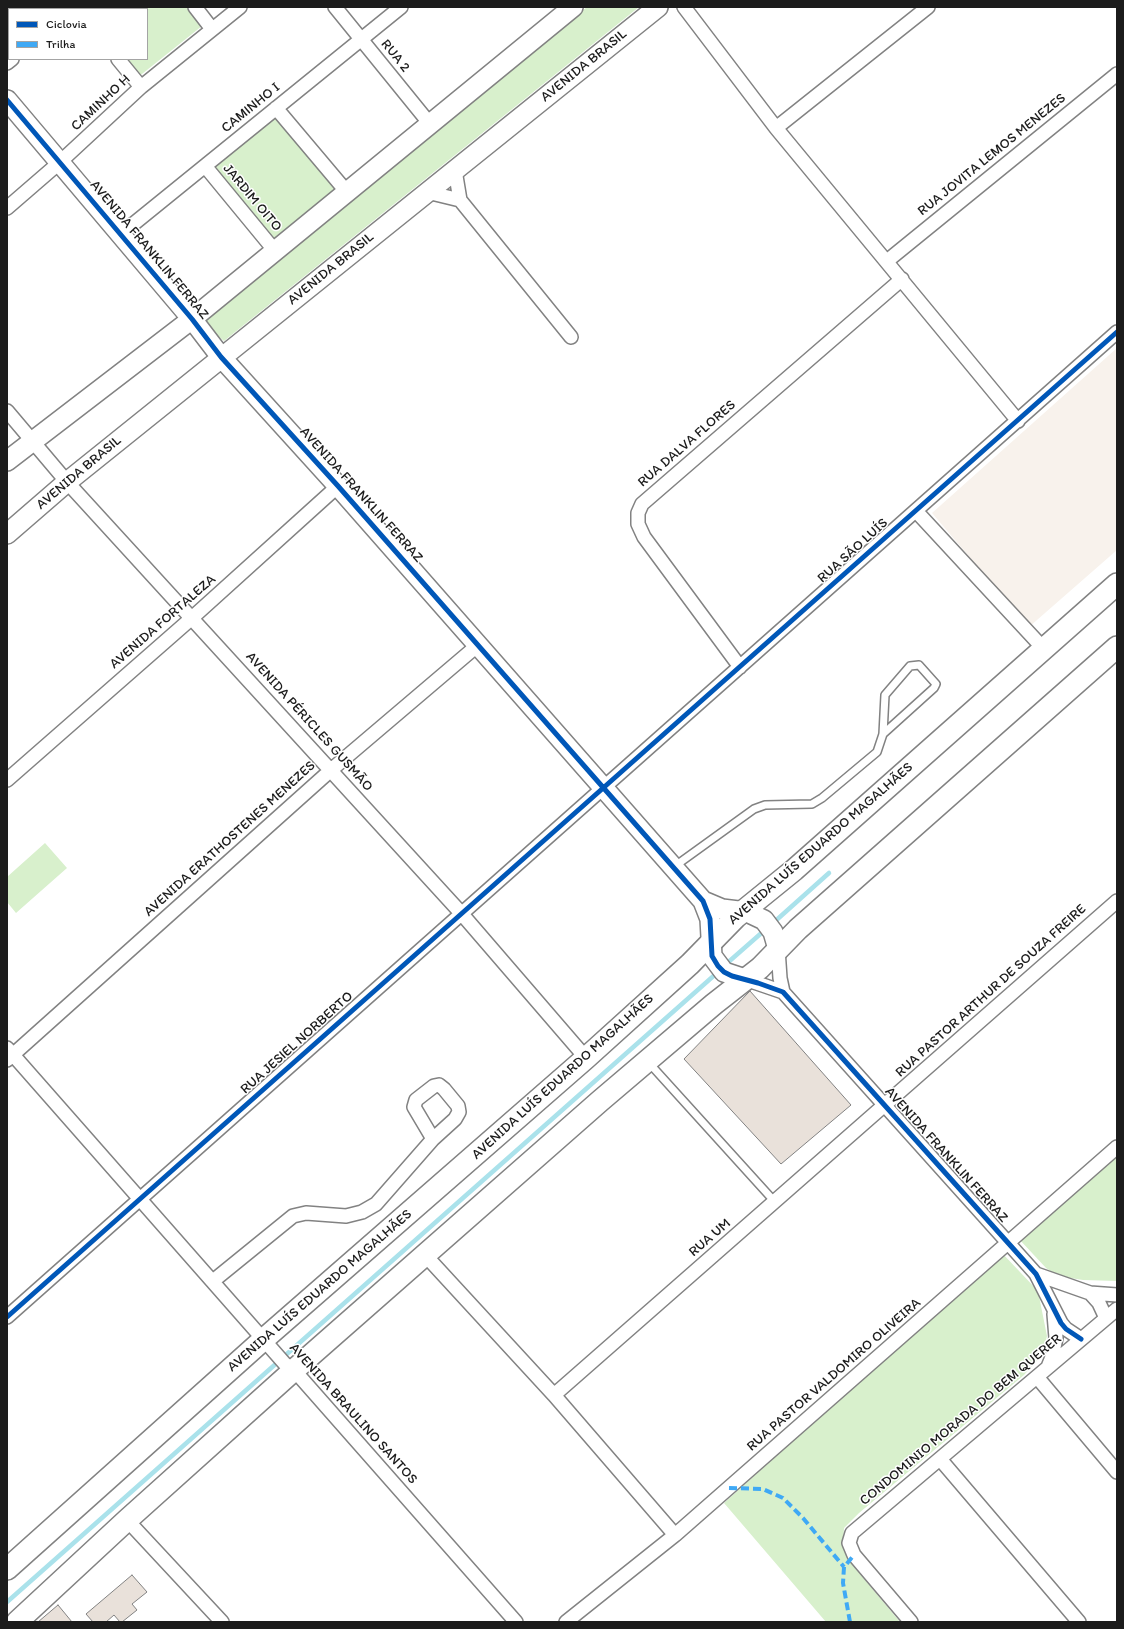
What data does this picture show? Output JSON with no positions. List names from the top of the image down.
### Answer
{
  "streets": {
    "main road": ["AVENIDA BRASIL", "AVENIDA FRANKLIN FERRAZ", "AVENIDA LUÍS EDUARDO MAGALHÃES"],
    "street": [
      "RUA 2",
      "CAMINHO H",
      "CAMINHO I",
      "RUA JOVITA LEMOS MENEZES",
      "JARDIM OITO",
      "RUA DALVA FLORES",
      "RUA SÃO LUÍS",
      "AVENIDA FORTALEZA",
      "AVENIDA PÉRICLES GUSMÃO",
      "AVENIDA ERATHOSTENES MENEZES",
      "RUA PASTOR ARTHUR DE SOUZA FREIRE",
      "RUA JESIEL NORBERTO",
      "RUA UM",
      "RUA PASTOR VALDOMIRO OLIVEIRA",
      "AVENIDA BRAULINO SANTOS",
      "CONDOMINIO MORADA DO BEM QUERER"
    ]
  },
  "crossings": [
    ["RUA 2", "CAMINHO I"],
    ["AVENIDA BRASIL", "AVENIDA FRANKLIN FERRAZ"],
    ["AVENIDA BRASIL", "AVENIDA PÉRICLES GUSMÃO"],
    ["CAMINHO H", "AVENIDA FRANKLIN FERRAZ"],
    ["CAMINHO I", "JARDIM OITO"],
    ["CAMINHO I", "AVENIDA FRANKLIN FERRAZ"],
    ["AVENIDA FRANKLIN FERRAZ", "RUA SÃO LUÍS"],
    ["AVENIDA FRANKLIN FERRAZ", "AVENIDA FORTALEZA"],
    ["AVENIDA FRANKLIN FERRAZ", "AVENIDA ERATHOSTENES MENEZES"],
    ["AVENIDA FRANKLIN FERRAZ", "RUA PASTOR ARTHUR DE SOUZA FREIRE"],
    ["AVENIDA FRANKLIN FERRAZ", "RUA JESIEL NORBERTO"],
    ["AVENIDA FRANKLIN FERRAZ", "RUA UM"],
    ["AVENIDA FRANKLIN FERRAZ", "RUA PASTOR VALDOMIRO OLIVEIRA"],
    ["AVENIDA FRANKLIN FERRAZ", "CONDOMINIO MORADA DO BEM QUERER"],
    ["RUA DALVA FLORES", "RUA SÃO LUÍS"],
    ["RUA SÃO LUÍS", "RUA JESIEL NORBERTO"],
    ["AVENIDA FORTALEZA", "AVENIDA PÉRICLES GUSMÃO"],
    ["AVENIDA PÉRICLES GUSMÃO", "AVENIDA ERATHOSTENES MENEZES"],
    ["AVENIDA PÉRICLES GUSMÃO", "AVENIDA LUÍS EDUARDO MAGALHÃES"],
    ["AVENIDA PÉRICLES GUSMÃO", "RUA JESIEL NORBERTO"],
    ["AVENIDA ERATHOSTENES MENEZES", "AVENIDA BRAULINO SANTOS"],
    ["AVENIDA LUÍS EDUARDO MAGALHÃES", "AVENIDA BRAULINO SANTOS"],
    ["RUA PASTOR ARTHUR DE SOUZA FREIRE", "RUA UM"],
    ["RUA JESIEL NORBERTO", "AVENIDA BRAULINO SANTOS"]
  ],
  "legend": ["Ciclovia", "Trilha"]
}
